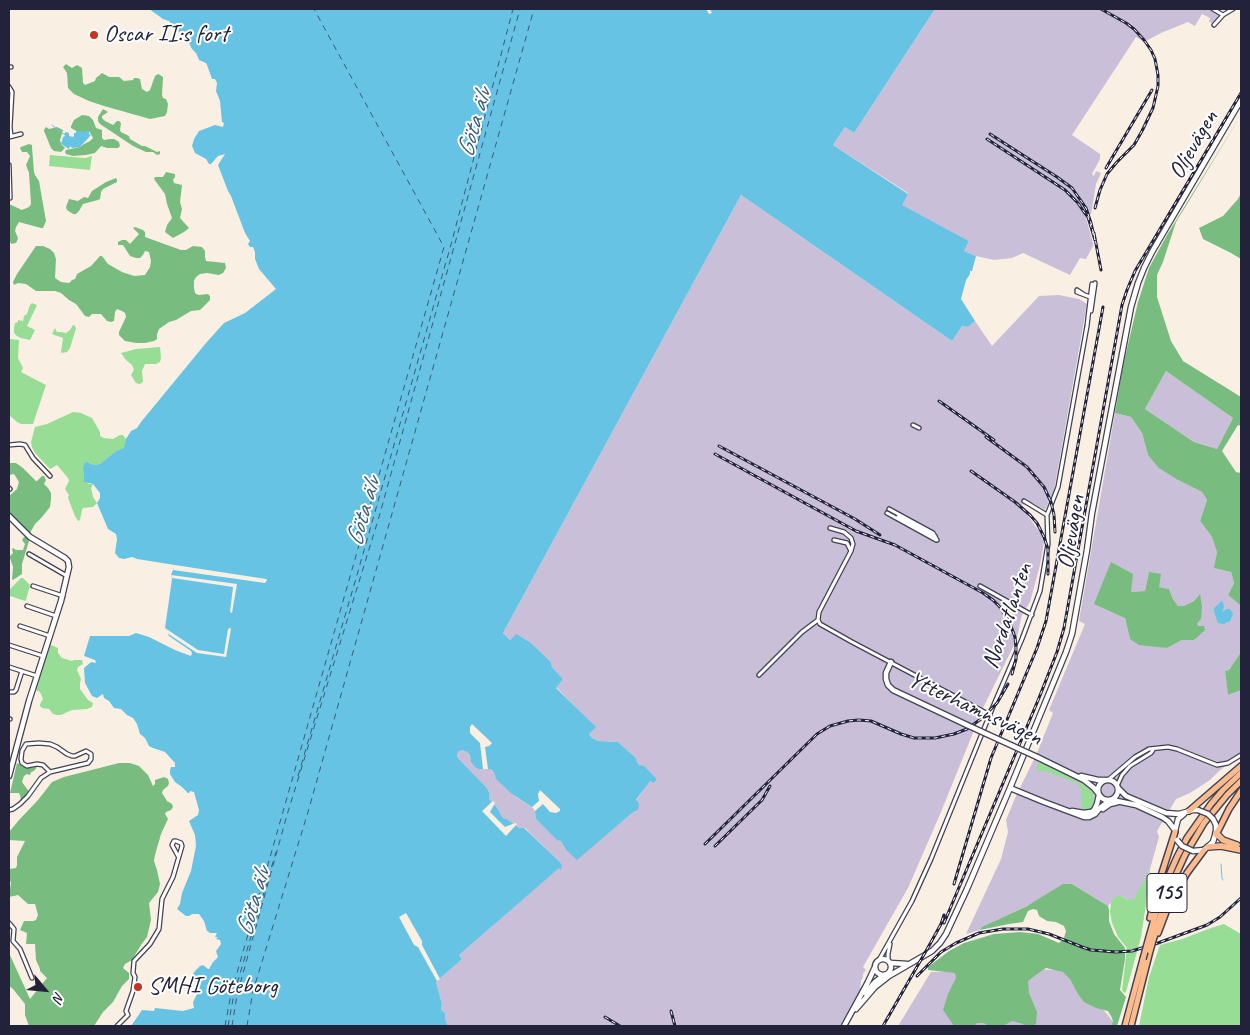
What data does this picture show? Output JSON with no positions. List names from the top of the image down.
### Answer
{
  "streets": {
    "main road": ["155"],
    "street": ["Oljevägen", "Nordatlanten", "Ytterhamnsvägen"]
  },
  "crossings": [
    ["Oljevägen", "Nordatlanten"]
  ],
  "water": ["Göta älv"],
  "places": ["Oscar II:s fort", "SMHI Göteborg"],
  "north": "bottom right"
}
